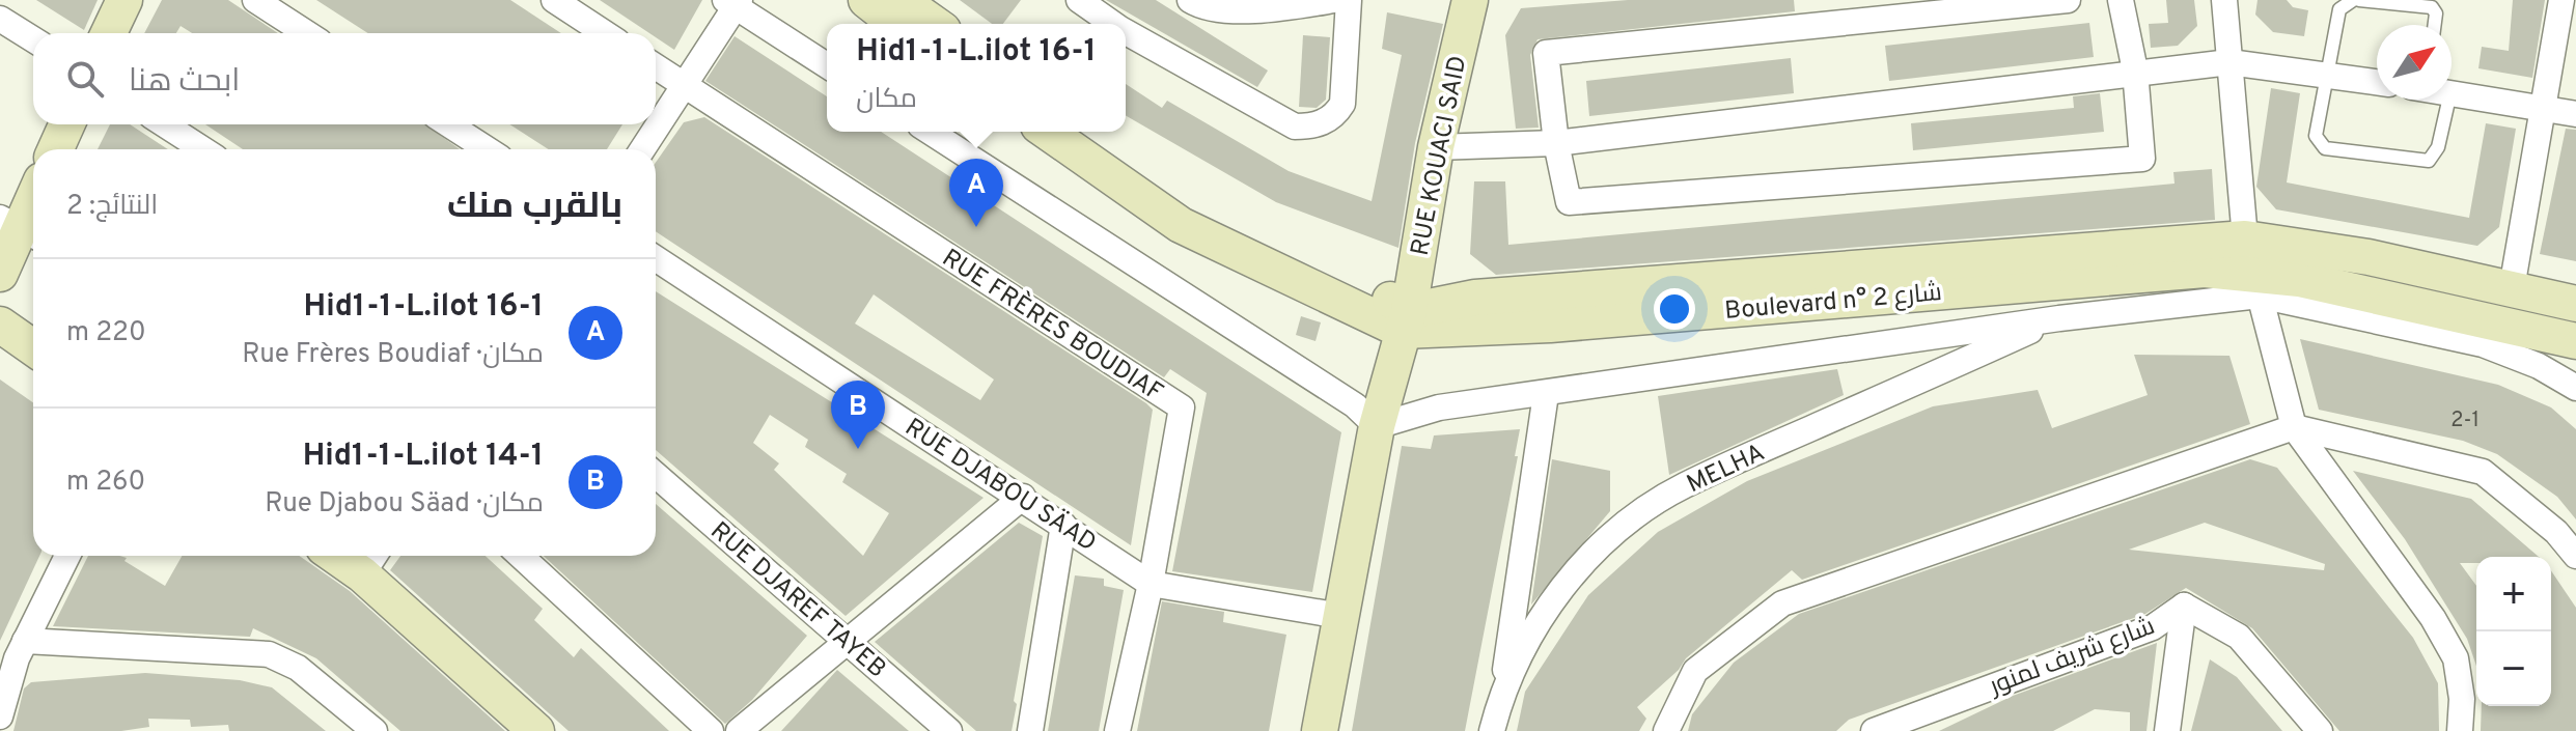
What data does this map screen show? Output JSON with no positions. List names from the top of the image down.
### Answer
{
  "streets": {
    "main road": ["RUE KOUACI SAID", "Boulevard n° شارع 2"],
    "street": [
      "RUE FRÈRES BOUDIAF",
      "MELHA",
      "RUE DJABOU SÄAD",
      "RUE DJAREF TAYEB",
      "شارع شريف لمنور"
    ]
  },
  "crossings": [
    ["RUE KOUACI SAID", "Boulevard n° شارع 2"],
    ["RUE KOUACI SAID", "RUE DJABOU SÄAD"],
    ["RUE FRÈRES BOUDIAF", "RUE DJABOU SÄAD"]
  ],
  "house_numbers": ["2-1"],
  "north": "top right",
  "page": {
    "popup": ["Hid1-1-L.ilot 16-1", "مكان"],
    "search": "ابحث هنا",
    "heading": ["بالقرب منك", "النتائج: 2"],
    "pins": ["A", "B"],
    "list": [
      {
        "mark": "A",
        "name": "Hid1-1-L.ilot 16-1",
        "note": "مكان · Rue Frères Boudiaf",
        "value": "220 m"
      },
      {
        "mark": "B",
        "name": "Hid1-1-L.ilot 14-1",
        "note": "مكان · Rue Djabou Säad",
        "value": "260 m"
      }
    ],
    "map_buttons": ["+", "−"]
  }
}
